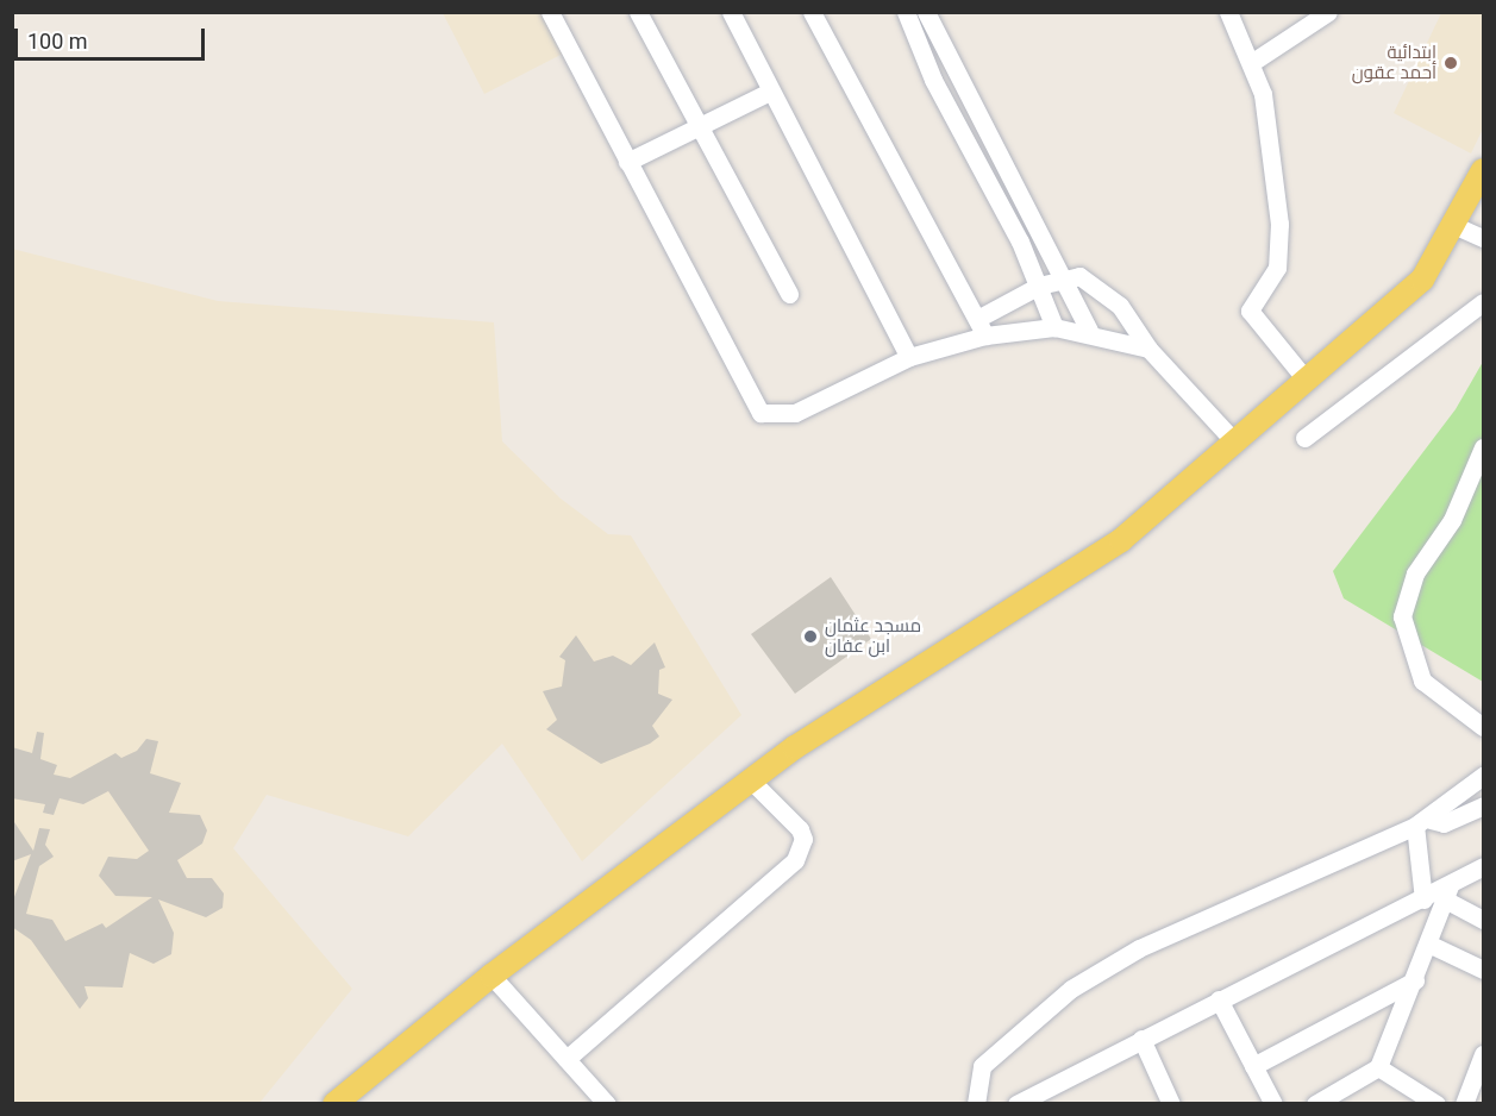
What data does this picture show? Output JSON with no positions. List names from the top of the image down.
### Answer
{
  "places": ["ابتدائية أحمد عقون", "مسجد عثمان ابن عفان"],
  "scale_bar": "100 m"
}
